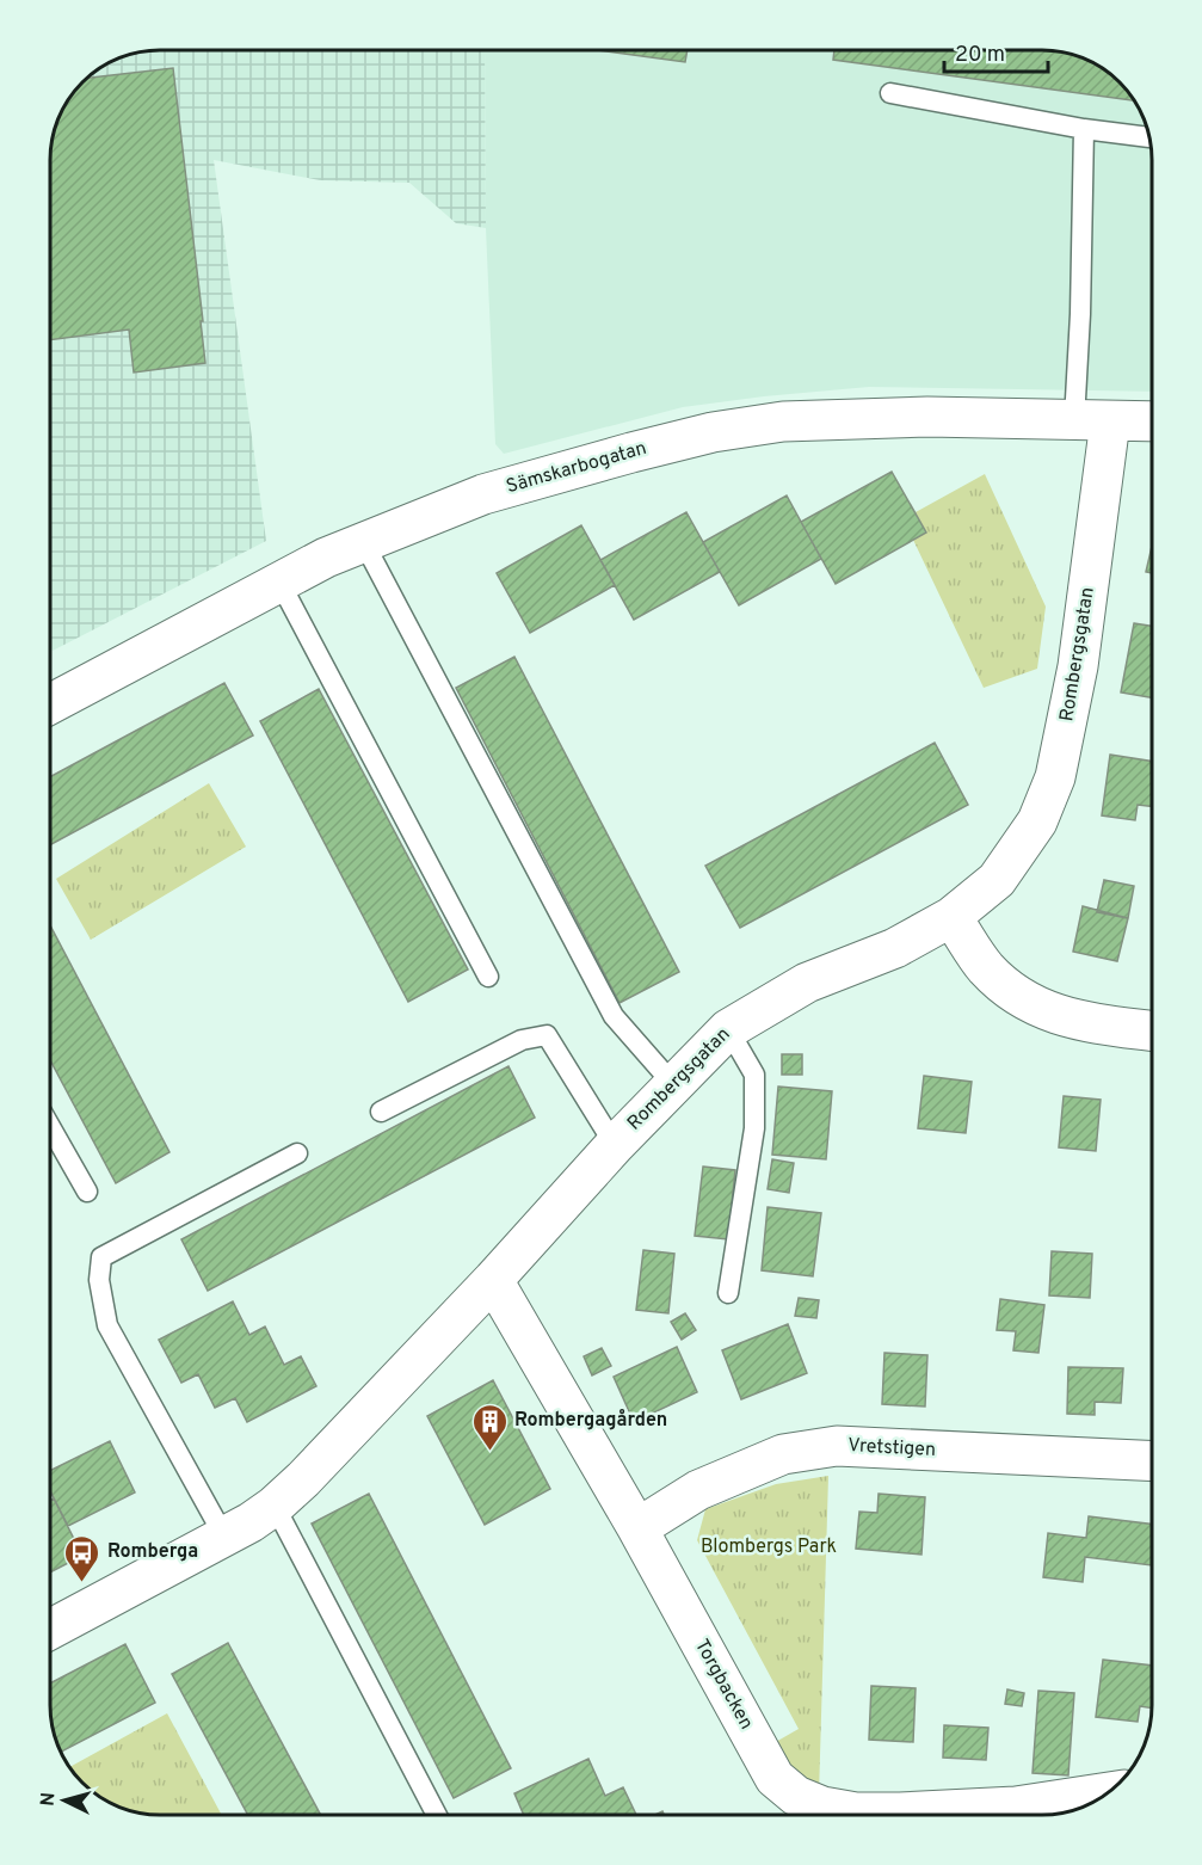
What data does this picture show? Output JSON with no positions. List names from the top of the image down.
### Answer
{
  "streets": {
    "street": [
      "Sämskarbogatan",
      "Rombergsgatan",
      "Vretstigen",
      "Torgbacken"
    ]
  },
  "crossings": [
    ["Sämskarbogatan", "Rombergsgatan"],
    ["Rombergsgatan", "Torgbacken"],
    ["Vretstigen", "Torgbacken"]
  ],
  "parks": ["Blombergs Park"],
  "places": {
    "building": ["Rombergagården"],
    "bus stop": ["Romberga"]
  },
  "scale_bar": "20 m",
  "north": "left"
}
